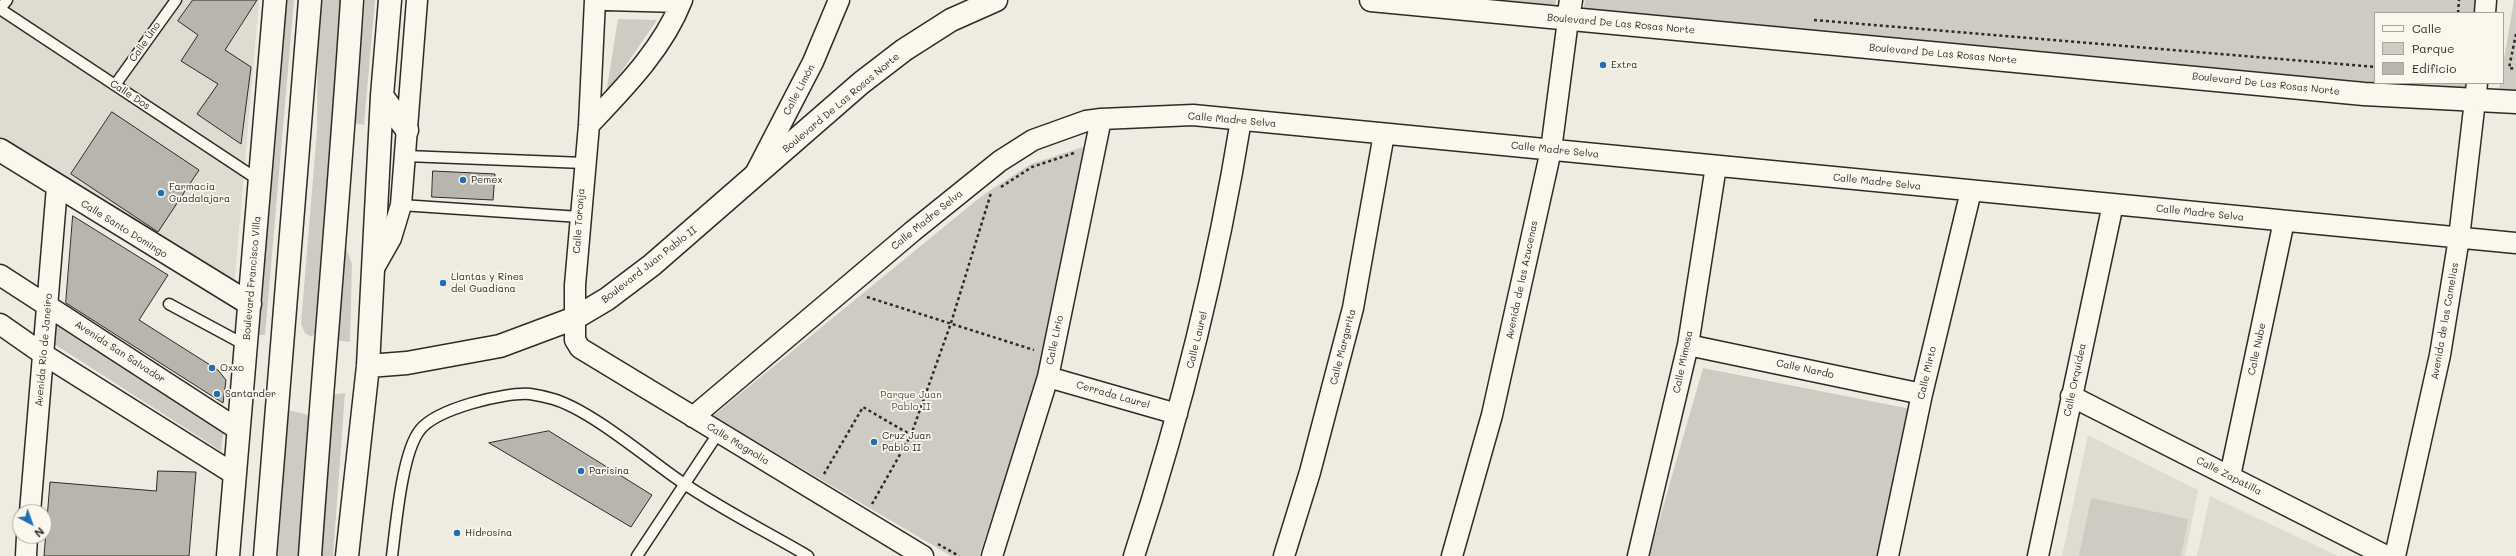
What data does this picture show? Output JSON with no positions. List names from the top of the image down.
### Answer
{
  "streets": {
    "main road": [
      "Boulevard De Las Rosas Norte",
      "Calle Santo Domingo",
      "Boulevard Juan Pablo II",
      "Boulevard Francisco Villa"
    ],
    "street": [
      "Calle Limón",
      "Calle Madre Selva",
      "Calle Toronja",
      "Avenida de las Azucenas",
      "Avenida de las Camelias",
      "Calle Lirio",
      "Calle Laurel",
      "Calle Margarita",
      "Calle Nube",
      "Avenida Río de Janeiro",
      "Avenida San Salvador",
      "Calle Mimosa",
      "Calle Nardo",
      "Calle Mirto",
      "Calle Orquídea",
      "Cerrada Laurel",
      "Calle Magnolia",
      "Calle Zapatilla"
    ],
    "lane": ["Calle Uno", "Calle Dos"]
  },
  "crossings": [
    ["Boulevard De Las Rosas Norte", "Calle Limón"],
    ["Boulevard De Las Rosas Norte", "Boulevard Juan Pablo II"],
    ["Boulevard De Las Rosas Norte", "Avenida de las Azucenas"],
    ["Boulevard De Las Rosas Norte", "Avenida de las Camelias"],
    ["Calle Uno", "Calle Dos"],
    ["Calle Limón", "Boulevard Juan Pablo II"],
    ["Calle Dos", "Boulevard Francisco Villa"],
    ["Calle Madre Selva", "Avenida de las Azucenas"],
    ["Calle Madre Selva", "Avenida de las Camelias"],
    ["Calle Madre Selva", "Calle Lirio"],
    ["Calle Madre Selva", "Calle Laurel"],
    ["Calle Madre Selva", "Calle Margarita"],
    ["Calle Madre Selva", "Calle Nube"],
    ["Calle Madre Selva", "Calle Mimosa"],
    ["Calle Madre Selva", "Calle Mirto"],
    ["Calle Madre Selva", "Calle Orquídea"],
    ["Calle Madre Selva", "Calle Magnolia"],
    ["Calle Toronja", "Boulevard Juan Pablo II"],
    ["Calle Toronja", "Calle Magnolia"],
    ["Calle Santo Domingo", "Boulevard Francisco Villa"],
    ["Calle Santo Domingo", "Avenida Río de Janeiro"],
    ["Boulevard Juan Pablo II", "Calle Magnolia"],
    ["Boulevard Francisco Villa", "Avenida San Salvador"],
    ["Calle Lirio", "Cerrada Laurel"],
    ["Calle Laurel", "Cerrada Laurel"],
    ["Calle Nube", "Calle Zapatilla"],
    ["Avenida Río de Janeiro", "Avenida San Salvador"],
    ["Calle Mimosa", "Calle Nardo"],
    ["Calle Nardo", "Calle Mirto"],
    ["Calle Orquídea", "Calle Zapatilla"]
  ],
  "parks": ["Parque Juan Pablo II"],
  "places": [
    "Extra",
    "Pemex",
    "Farmacia Guadalajara",
    "Llantas y Rines del Guadiana",
    "Oxxo",
    "Santander",
    "Cruz Juan Pablo II",
    "Parisina",
    "Hidrosina"
  ],
  "legend": ["Calle", "Parque", "Edificio"],
  "north": "bottom right"
}
